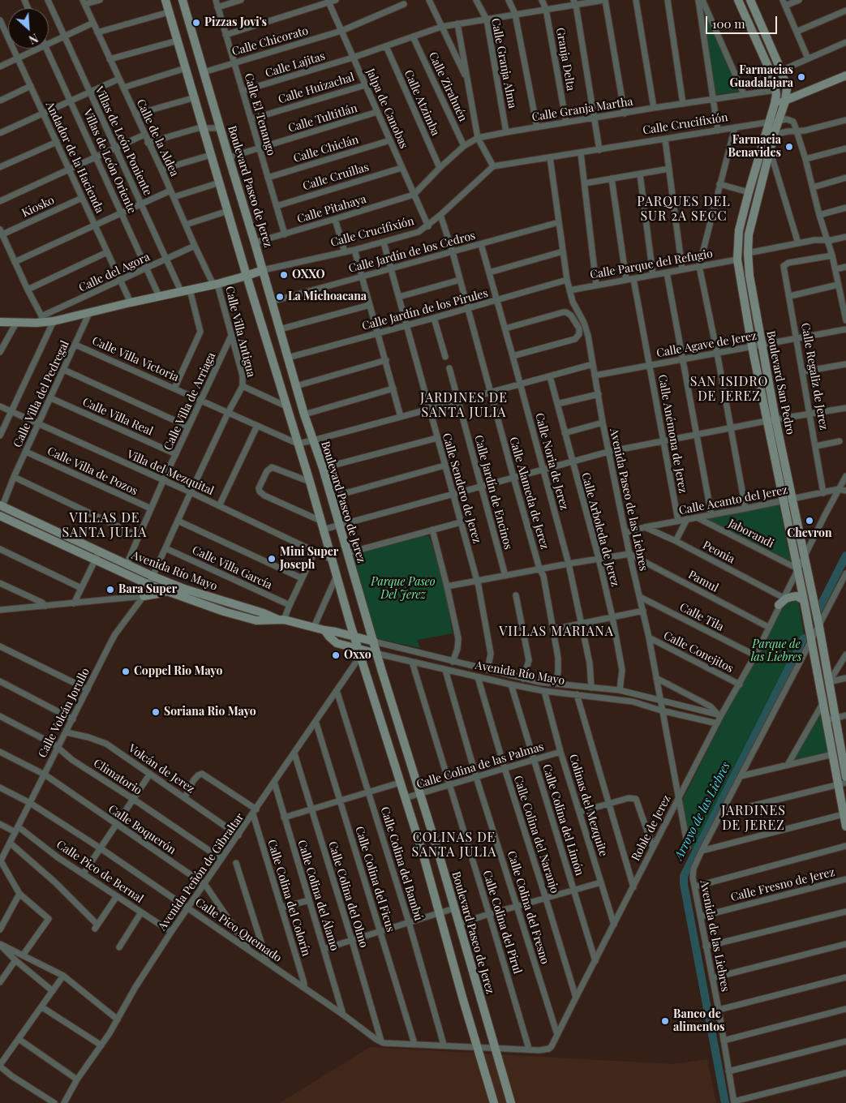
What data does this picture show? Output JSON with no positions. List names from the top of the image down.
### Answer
{
  "streets": {
    "street": [
      "Calle Chicorato",
      "Granja Delta",
      "Calle Granja Alma",
      "Calle Lajitas",
      "Calle Zirahuén",
      "Calle Huizachal",
      "Calle Atzimba",
      "Jalpa de Canobas",
      "Calle Granja Martha",
      "Calle El Tenango",
      "Calle Tultitlán",
      "Calle Crucifixión",
      "Calle de la Aldea",
      "Villas de León Poniente",
      "Calle Chiclán",
      "Andador de la Hacienda",
      "Villas de León Oriente",
      "Calle Cruillas",
      "Boulevard Paseo de Jerez",
      "Kiosko",
      "Calle Pitahaya",
      "Calle Jardín de los Cedros",
      "Calle Parque del Refugio",
      "Calle del Agora",
      "Calle Jardín de los Pirules",
      "Calle Villa Antigua",
      "Calle Agave de Jerez",
      "Calle Villa Victoria",
      "Calle Regaliz de Jerez",
      "Boulevard San Pedro",
      "Calle Villa del Pedregal",
      "Calle Villa de Arriaga",
      "Calle Villa Real",
      "Calle Anémona de Jerez",
      "Calle Noria de Jerez",
      "Calle Villa de Pozos",
      "Villa del Mezquital",
      "Calle Sendero de Jerez",
      "Calle Jardín de Encinos",
      "Calle Alameda de Jerez",
      "Avenida Paseo de las Liebres",
      "Calle Acanto del Jerez",
      "Calle Arboleda de Jerez",
      "Jaborandi",
      "Peonia",
      "Calle Villa García",
      "Avenida Río Mayo",
      "Pamul",
      "Calle Tila",
      "Calle Conejitos",
      "Calle Volcán Jorullo",
      "Calle Colina de las Palmas",
      "Volcán de Jerez",
      "Climatorio",
      "Colinas del Mezquite",
      "Calle Colina del Limón",
      "Roble de Jerez",
      "Calle Boquerón",
      "Calle Colina del Naranjo",
      "Calle Colina del Bambú",
      "Calle Pico de Bernal",
      "Avenida Peñón de Gibraltar",
      "Calle Colina del Ficus",
      "Calle Fresno de Jerez",
      "Calle Colina del Olmo",
      "Calle Colina del Álamo",
      "Calle Colina del Colorín",
      "Calle Colina del Fresno",
      "Calle Colina del Pirul",
      "Calle Pico Quemado",
      "Avenida de las Liebres"
    ]
  },
  "crossings": [
    ["Calle Chicorato", "Jalpa de Canobas"],
    ["Calle Chicorato", "Calle El Tenango"],
    ["Calle Chicorato", "Boulevard Paseo de Jerez"],
    ["Granja Delta", "Calle Lajitas"],
    ["Granja Delta", "Calle Granja Martha"],
    ["Calle Granja Alma", "Calle Lajitas"],
    ["Calle Granja Alma", "Calle Granja Martha"],
    ["Calle Lajitas", "Calle Zirahuén"],
    ["Calle Lajitas", "Calle Atzimba"],
    ["Calle Lajitas", "Jalpa de Canobas"],
    ["Calle Lajitas", "Calle El Tenango"],
    ["Calle Zirahuén", "Calle Granja Martha"],
    ["Calle Huizachal", "Jalpa de Canobas"],
    ["Calle Huizachal", "Calle El Tenango"],
    ["Calle Atzimba", "Calle Granja Martha"],
    ["Jalpa de Canobas", "Calle Granja Martha"],
    ["Jalpa de Canobas", "Calle Tultitlán"],
    ["Jalpa de Canobas", "Calle Crucifixión"],
    ["Jalpa de Canobas", "Calle Chiclán"],
    ["Jalpa de Canobas", "Calle Cruillas"],
    ["Jalpa de Canobas", "Calle Pitahaya"],
    ["Calle Granja Martha", "Calle Pitahaya"],
    ["Calle El Tenango", "Calle Tultitlán"],
    ["Calle El Tenango", "Calle Chiclán"],
    ["Calle El Tenango", "Calle Cruillas"],
    ["Calle El Tenango", "Calle Pitahaya"],
    ["Calle Tultitlán", "Boulevard Paseo de Jerez"],
    ["Calle Crucifixión", "Calle de la Aldea"],
    ["Calle Crucifixión", "Villas de León Poniente"],
    ["Calle Crucifixión", "Andador de la Hacienda"],
    ["Calle Crucifixión", "Villas de León Oriente"],
    ["Calle Crucifixión", "Boulevard Paseo de Jerez"],
    ["Calle Crucifixión", "Calle del Agora"],
    ["Calle Crucifixión", "Calle Villa Antigua"],
    ["Calle Crucifixión", "Boulevard San Pedro"],
    ["Calle Crucifixión", "Calle Villa del Pedregal"],
    ["Calle Crucifixión", "Calle Sendero de Jerez"],
    ["Calle Crucifixión", "Calle Alameda de Jerez"],
    ["Calle Crucifixión", "Avenida Paseo de las Liebres"],
    ["Calle de la Aldea", "Calle del Agora"],
    ["Calle de la Aldea", "Calle Villa Antigua"],
    ["Villas de León Poniente", "Calle del Agora"],
    ["Andador de la Hacienda", "Kiosko"],
    ["Andador de la Hacienda", "Calle del Agora"],
    ["Villas de León Oriente", "Calle del Agora"],
    ["Boulevard Paseo de Jerez", "Calle Pitahaya"],
    ["Boulevard Paseo de Jerez", "Calle Jardín de los Cedros"],
    ["Boulevard Paseo de Jerez", "Calle Jardín de los Pirules"],
    ["Boulevard Paseo de Jerez", "Avenida Río Mayo"],
    ["Boulevard Paseo de Jerez", "Calle Colina de las Palmas"],
    ["Boulevard Paseo de Jerez", "Roble de Jerez"],
    ["Calle Jardín de los Cedros", "Calle Noria de Jerez"],
    ["Calle Jardín de los Cedros", "Calle Sendero de Jerez"],
    ["Calle Jardín de los Cedros", "Calle Alameda de Jerez"],
    ["Calle Jardín de los Cedros", "Avenida Paseo de las Liebres"],
    ["Calle Parque del Refugio", "Boulevard San Pedro"],
    ["Calle Parque del Refugio", "Calle Anémona de Jerez"],
    ["Calle Parque del Refugio", "Avenida Paseo de las Liebres"],
    ["Calle Jardín de los Pirules", "Calle Noria de Jerez"],
    ["Calle Jardín de los Pirules", "Calle Sendero de Jerez"],
    ["Calle Jardín de los Pirules", "Calle Alameda de Jerez"],
    ["Calle Jardín de los Pirules", "Avenida Paseo de las Liebres"],
    ["Calle Villa Antigua", "Calle Villa de Arriaga"],
    ["Calle Villa Antigua", "Calle Volcán Jorullo"],
    ["Calle Agave de Jerez", "Calle Regaliz de Jerez"],
    ["Calle Agave de Jerez", "Boulevard San Pedro"],
    ["Calle Agave de Jerez", "Calle Anémona de Jerez"],
    ["Calle Agave de Jerez", "Avenida Paseo de las Liebres"],
    ["Calle Villa Victoria", "Calle Villa del Pedregal"],
    ["Calle Villa Victoria", "Calle Villa de Arriaga"],
    ["Calle Villa Victoria", "Calle Volcán Jorullo"],
    ["Calle Regaliz de Jerez", "Calle Acanto del Jerez"],
    ["Boulevard San Pedro", "Calle Acanto del Jerez"],
    ["Boulevard San Pedro", "Jaborandi"],
    ["Boulevard San Pedro", "Roble de Jerez"],
    ["Calle Villa del Pedregal", "Calle Villa Real"],
    ["Calle Villa del Pedregal", "Calle Villa de Pozos"],
    ["Calle Villa del Pedregal", "Villa del Mezquital"],
    ["Calle Villa del Pedregal", "Avenida Río Mayo"],
    ["Calle Villa de Arriaga", "Calle Villa Real"],
    ["Calle Villa de Arriaga", "Calle Villa de Pozos"],
    ["Calle Villa de Arriaga", "Villa del Mezquital"],
    ["Calle Villa de Arriaga", "Avenida Río Mayo"],
    ["Calle Anémona de Jerez", "Calle Acanto del Jerez"],
    ["Calle Noria de Jerez", "Avenida Río Mayo"],
    ["Villa del Mezquital", "Calle Volcán Jorullo"],
    ["Calle Sendero de Jerez", "Avenida Río Mayo"],
    ["Calle Alameda de Jerez", "Avenida Río Mayo"],
    ["Avenida Paseo de las Liebres", "Calle Acanto del Jerez"],
    ["Avenida Paseo de las Liebres", "Avenida Río Mayo"],
    ["Avenida Paseo de las Liebres", "Pamul"],
    ["Avenida Paseo de las Liebres", "Calle Tila"],
    ["Avenida Paseo de las Liebres", "Calle Conejitos"],
    ["Avenida Paseo de las Liebres", "Roble de Jerez"],
    ["Calle Acanto del Jerez", "Jaborandi"],
    ["Calle Acanto del Jerez", "Peonia"],
    ["Calle Acanto del Jerez", "Roble de Jerez"],
    ["Calle Arboleda de Jerez", "Avenida Río Mayo"],
    ["Jaborandi", "Roble de Jerez"],
    ["Peonia", "Roble de Jerez"],
    ["Calle Villa García", "Calle Volcán Jorullo"],
    ["Avenida Río Mayo", "Calle Volcán Jorullo"],
    ["Avenida Río Mayo", "Colinas del Mezquite"],
    ["Avenida Río Mayo", "Calle Colina del Limón"],
    ["Avenida Río Mayo", "Roble de Jerez"],
    ["Avenida Río Mayo", "Calle Colina del Naranjo"],
    ["Avenida Río Mayo", "Avenida Peñón de Gibraltar"],
    ["Avenida Río Mayo", "Calle Colina del Fresno"],
    ["Avenida Río Mayo", "Calle Colina del Pirul"],
    ["Pamul", "Roble de Jerez"],
    ["Calle Tila", "Roble de Jerez"],
    ["Calle Conejitos", "Roble de Jerez"],
    ["Calle Volcán Jorullo", "Volcán de Jerez"],
    ["Calle Volcán Jorullo", "Climatorio"],
    ["Calle Volcán Jorullo", "Calle Boquerón"],
    ["Calle Volcán Jorullo", "Calle Pico de Bernal"],
    ["Calle Volcán Jorullo", "Calle Pico Quemado"],
    ["Calle Colina de las Palmas", "Colinas del Mezquite"],
    ["Calle Colina de las Palmas", "Calle Colina del Limón"],
    ["Calle Colina de las Palmas", "Calle Colina del Naranjo"],
    ["Calle Colina de las Palmas", "Calle Colina del Bambú"],
    ["Calle Colina de las Palmas", "Calle Colina del Ficus"],
    ["Calle Colina de las Palmas", "Calle Colina del Olmo"],
    ["Calle Colina de las Palmas", "Calle Colina del Álamo"],
    ["Calle Colina de las Palmas", "Calle Colina del Fresno"],
    ["Calle Colina de las Palmas", "Calle Colina del Pirul"],
    ["Volcán de Jerez", "Avenida Peñón de Gibraltar"],
    ["Climatorio", "Avenida Peñón de Gibraltar"],
    ["Colinas del Mezquite", "Roble de Jerez"],
    ["Calle Colina del Limón", "Roble de Jerez"],
    ["Roble de Jerez", "Calle Colina del Naranjo"],
    ["Roble de Jerez", "Calle Colina del Bambú"],
    ["Roble de Jerez", "Calle Colina del Ficus"],
    ["Roble de Jerez", "Calle Colina del Olmo"],
    ["Roble de Jerez", "Calle Colina del Fresno"],
    ["Roble de Jerez", "Calle Colina del Pirul"],
    ["Roble de Jerez", "Calle Pico Quemado"],
    ["Calle Boquerón", "Avenida Peñón de Gibraltar"],
    ["Calle Boquerón", "Calle Pico Quemado"],
    ["Calle Colina del Bambú", "Avenida Peñón de Gibraltar"],
    ["Calle Pico de Bernal", "Avenida Peñón de Gibraltar"],
    ["Avenida Peñón de Gibraltar", "Calle Colina del Ficus"],
    ["Avenida Peñón de Gibraltar", "Calle Colina del Olmo"],
    ["Avenida Peñón de Gibraltar", "Calle Colina del Álamo"],
    ["Avenida Peñón de Gibraltar", "Calle Colina del Colorín"],
    ["Avenida Peñón de Gibraltar", "Calle Pico Quemado"],
    ["Calle Fresno de Jerez", "Avenida de las Liebres"],
    ["Calle Colina del Olmo", "Calle Pico Quemado"],
    ["Calle Colina del Álamo", "Calle Pico Quemado"],
    ["Calle Colina del Colorín", "Calle Pico Quemado"]
  ],
  "districts": [
    "PARQUES DEL SUR 2A SECC",
    "SAN ISIDRO DE JEREZ",
    "JARDINES DE SANTA JULIA",
    "VILLAS DE SANTA JULIA",
    "VILLAS MARIANA",
    "JARDINES DE JEREZ",
    "COLINAS DE SANTA JULIA"
  ],
  "water": ["Arroyo de las Liebres"],
  "parks": ["Parque Paseo Del Jerez", "Parque de las Liebres"],
  "places": [
    "Pizzas Jovi's",
    "Farmacias Guadalajara",
    "Farmacia Benavides",
    "OXXO",
    "La Michoacana",
    "Chevron",
    "Mini Super Joseph",
    "Bara Super",
    "Oxxo",
    "Coppel Rio Mayo",
    "Soriana Rio Mayo",
    "Banco de alimentos"
  ],
  "scale_bar": "100 m",
  "north": "bottom right"
}
